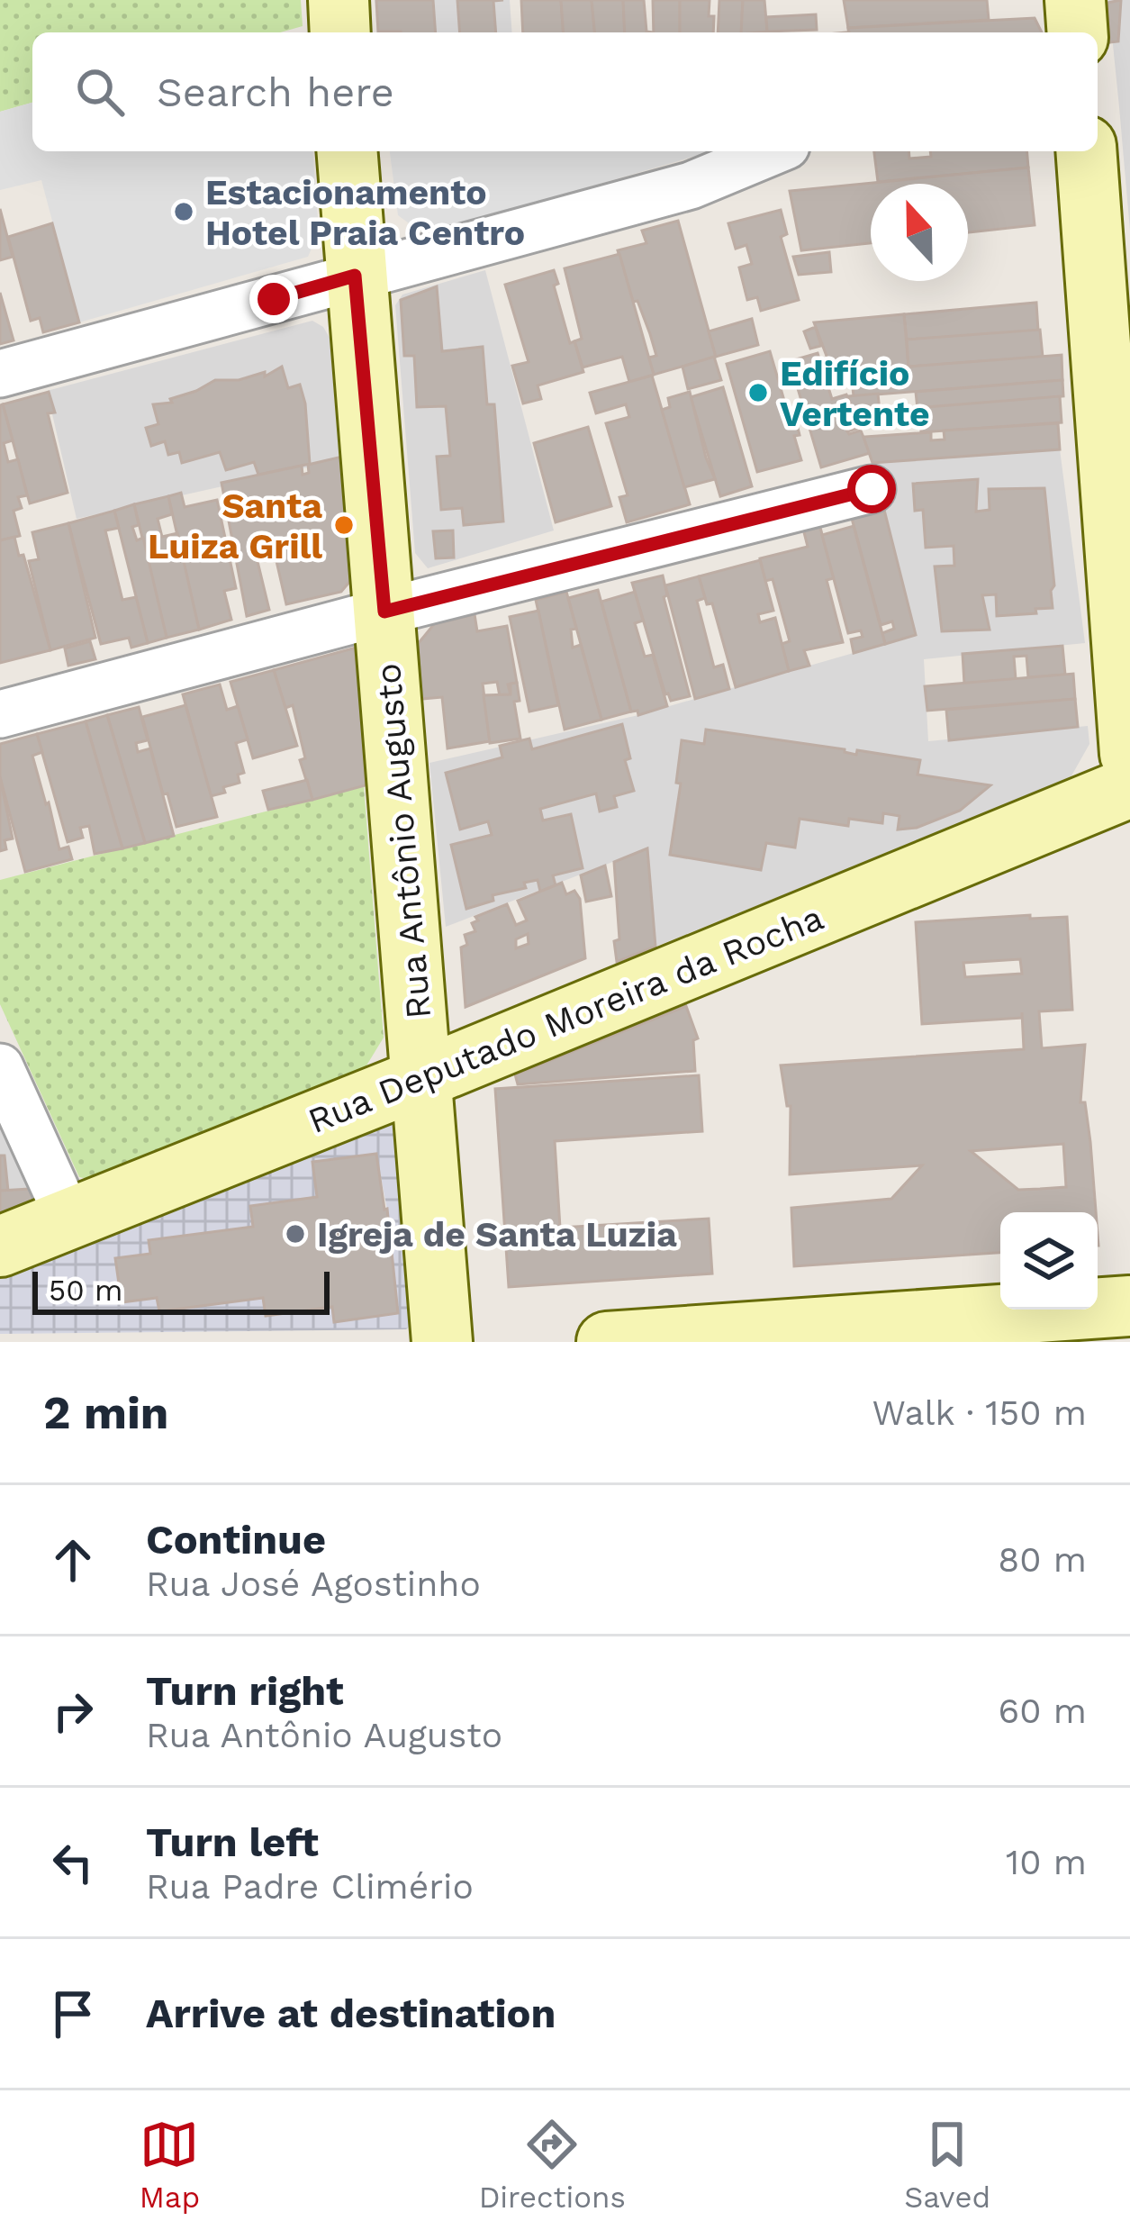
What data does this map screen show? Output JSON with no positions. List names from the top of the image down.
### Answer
{
  "streets": {
    "street": ["Rua Antônio Augusto", "Rua Deputado Moreira da Rocha"]
  },
  "crossings": [
    ["Rua Antônio Augusto", "Rua Deputado Moreira da Rocha"]
  ],
  "places": [
    "Estacionamento Hotel Praia Centro",
    "Edifício Vertente",
    "Santa Luiza Grill",
    "Igreja de Santa Luzia"
  ],
  "scale_bar": "50 m",
  "north": "top",
  "page": {
    "search": "Search here",
    "scale": "50 m",
    "heading": ["2 min", "Walk · 150 m"],
    "list": [
      ["Continue", "Rua José Agostinho", "80 m"],
      ["Turn right", "Rua Antônio Augusto", "60 m"],
      ["Turn left", "Rua Padre Climério", "10 m"],
      "Arrive at destination"
    ],
    "nav": ["Map", "Directions", "Saved"]
  }
}
